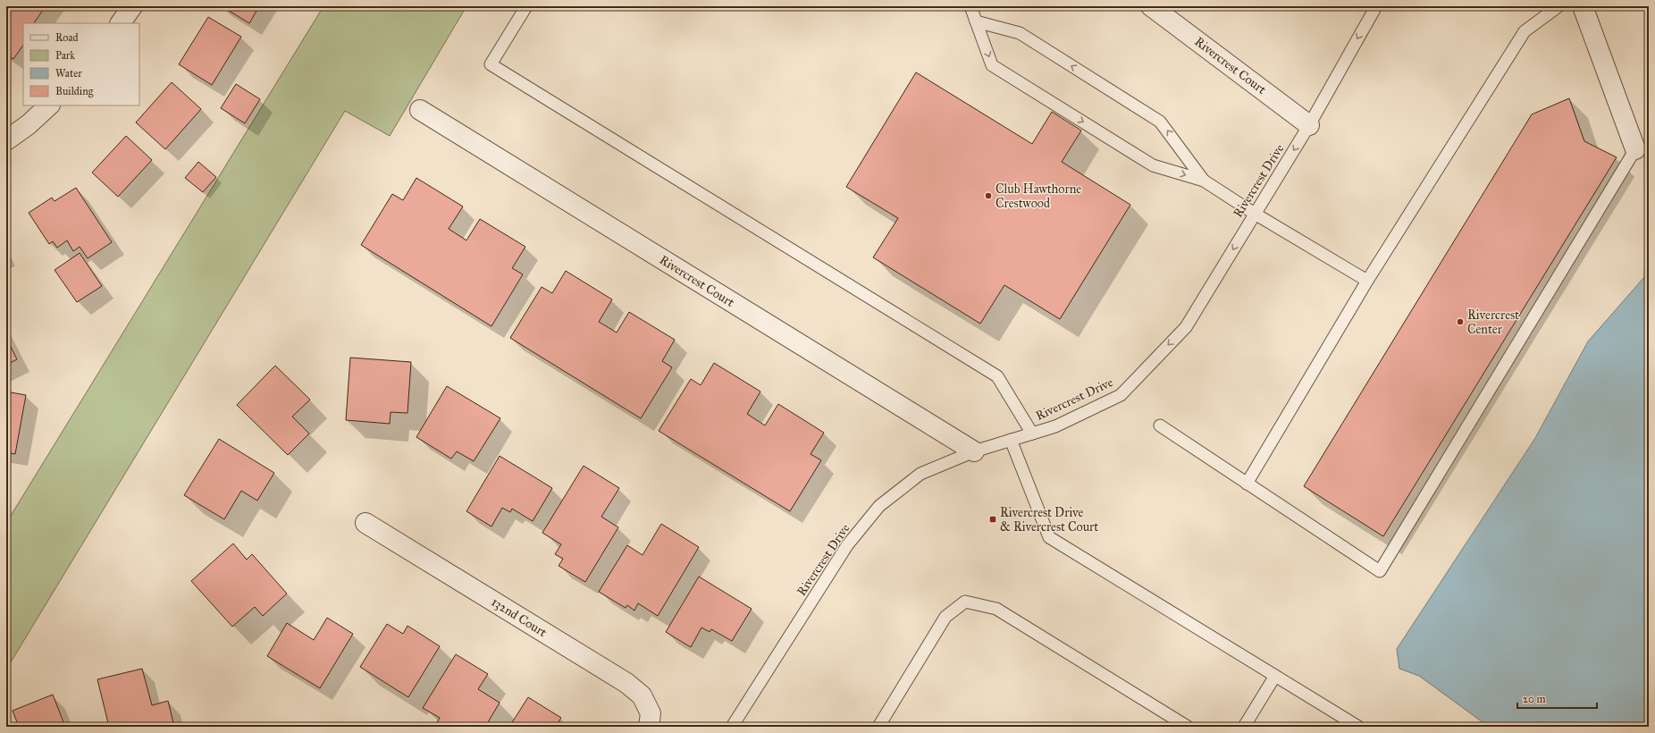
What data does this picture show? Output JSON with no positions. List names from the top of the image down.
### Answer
{
  "streets": {
    "street": ["Rivercrest Court", "132nd Court"],
    "lane": ["Rivercrest Drive"]
  },
  "crossings": [
    ["Rivercrest Court", "Rivercrest Drive"]
  ],
  "one_way": ["Rivercrest Drive"],
  "places": {
    "other": ["Club Hawthorne Crestwood", "Rivercrest Center"],
    "transit": ["Rivercrest Drive & Rivercrest Court"]
  },
  "legend": [
    "Road",
    "Park",
    "Water",
    "Building"
  ],
  "scale_bar": "20 m"
}
